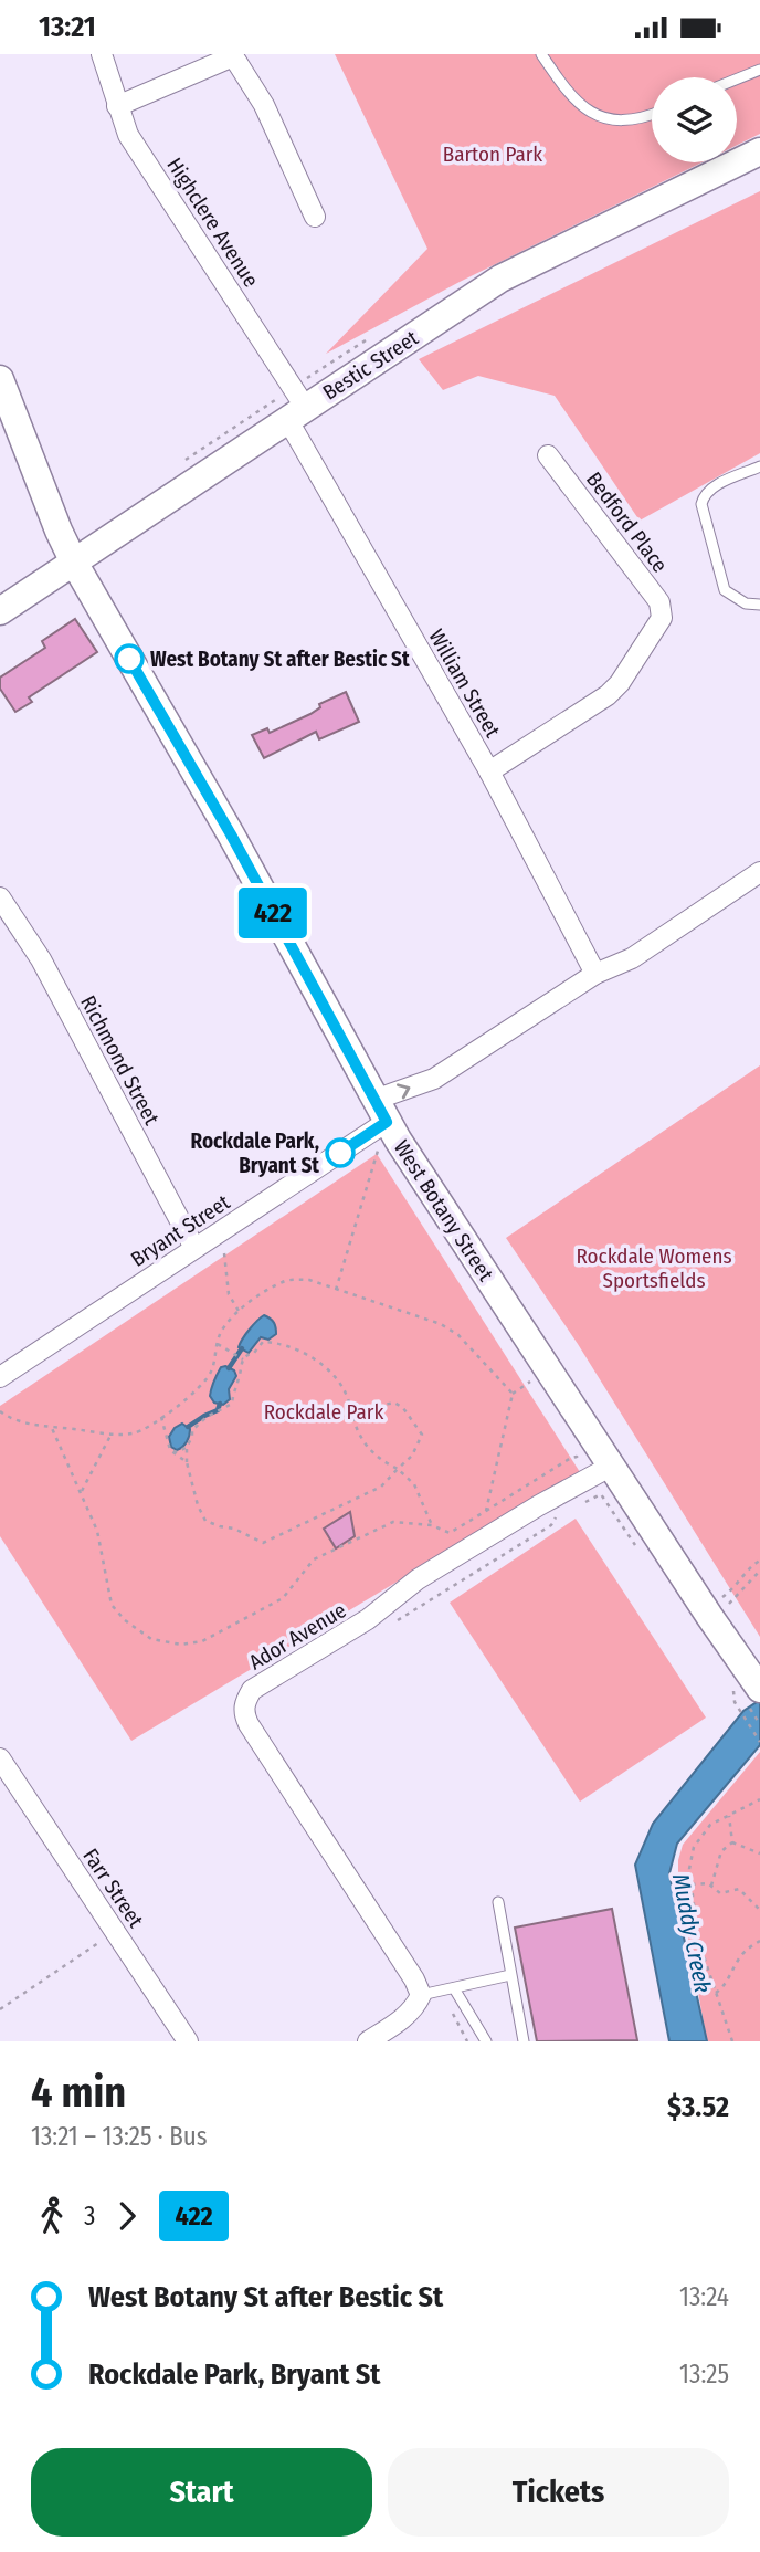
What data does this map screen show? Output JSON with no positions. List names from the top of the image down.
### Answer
{
  "streets": {
    "main road": ["Bestic Street", "West Botany Street"],
    "street": [
      "Highclere Avenue",
      "Bedford Place",
      "William Street",
      "Richmond Street",
      "Bryant Street",
      "Ador Avenue",
      "Farr Street"
    ]
  },
  "crossings": [
    ["Highclere Avenue", "Bestic Street"],
    ["Highclere Avenue", "William Street"],
    ["Bestic Street", "William Street"],
    ["Bestic Street", "West Botany Street"],
    ["Bedford Place", "William Street"],
    ["William Street", "Bryant Street"],
    ["Richmond Street", "Bryant Street"],
    ["West Botany Street", "Bryant Street"],
    ["West Botany Street", "Ador Avenue"]
  ],
  "water": ["Muddy Creek"],
  "parks": ["Barton Park", "Rockdale Womens Sportsfields", "Rockdale Park"],
  "places": ["West Botany St after Bestic St", "Rockdale Park, Bryant St"],
  "lines": ["bus line 422"],
  "page": {
    "status": "13:21",
    "on_map": "422",
    "heading": ["4 min", "13:21 – 13:25 · Bus", "$3.52"],
    "legs": ["3", "422"],
    "list": [
      {
        "name": "West Botany St after Bestic St",
        "value": "13:24"
      },
      {
        "name": "Rockdale Park, Bryant St",
        "value": "13:25"
      }
    ],
    "buttons": ["Start", "Tickets"]
  }
}
